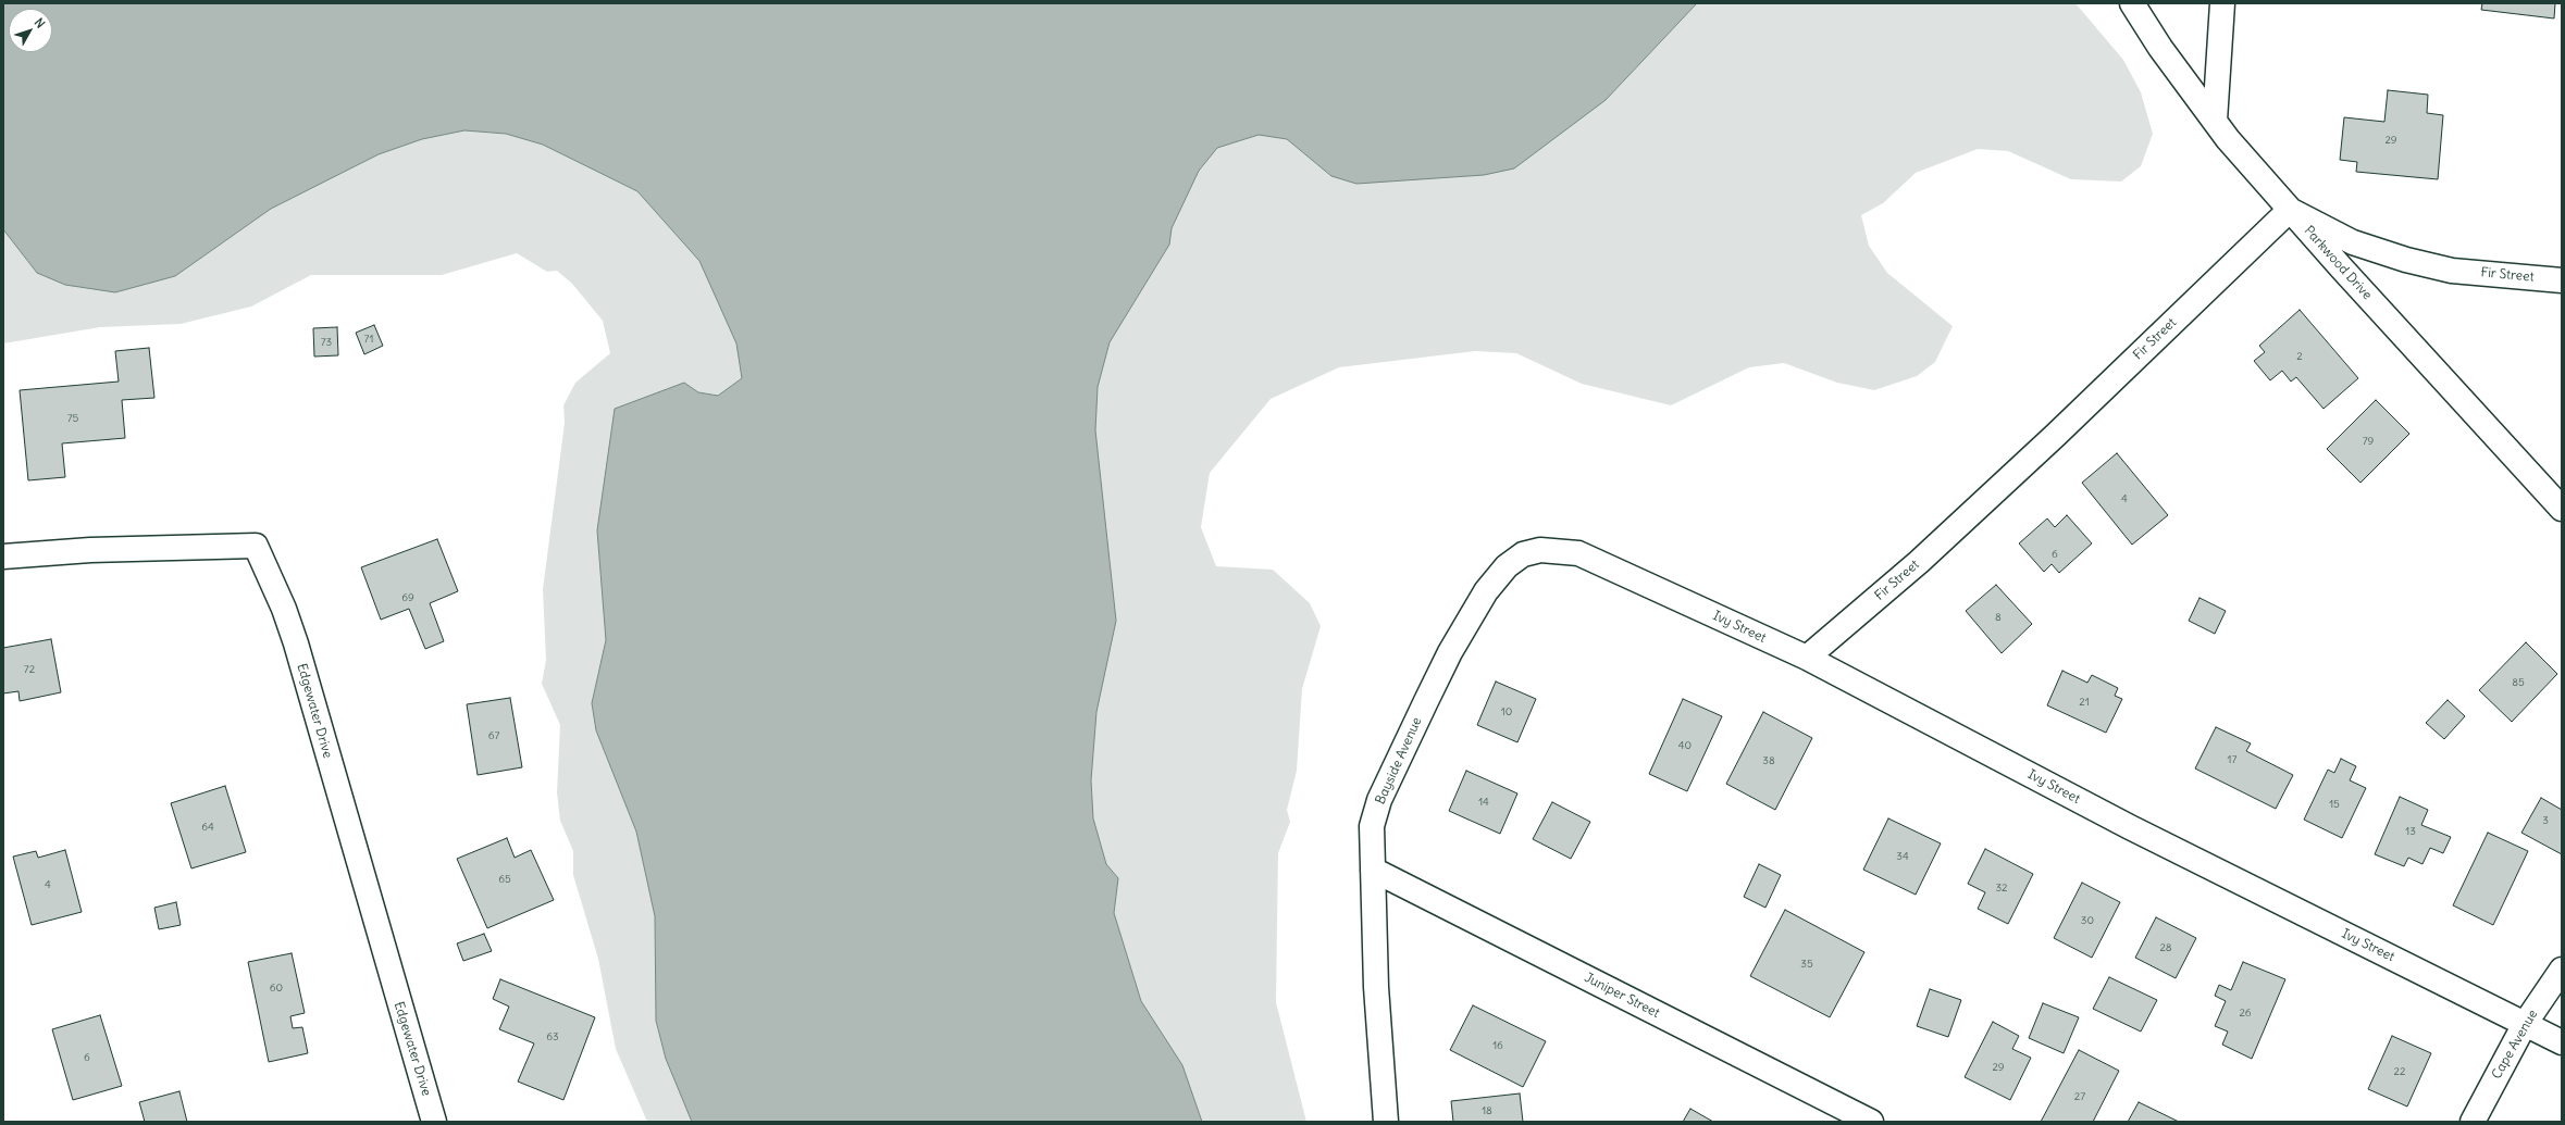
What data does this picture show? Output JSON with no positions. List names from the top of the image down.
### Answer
{
  "streets": {
    "street": [
      "Parkwood Drive",
      "Fir Street",
      "Ivy Street",
      "Edgewater Drive",
      "Bayside Avenue",
      "Juniper Street",
      "Cape Avenue"
    ]
  },
  "crossings": [
    ["Parkwood Drive", "Fir Street"],
    ["Fir Street", "Ivy Street"],
    ["Ivy Street", "Bayside Avenue"],
    ["Ivy Street", "Cape Avenue"],
    ["Bayside Avenue", "Juniper Street"]
  ],
  "house_numbers": [
    "29",
    "71",
    "73",
    "2",
    "75",
    "79",
    "4",
    "6",
    "69",
    "8",
    "72",
    "85",
    "21",
    "10",
    "67",
    "40",
    "17",
    "38",
    "14",
    "15",
    "3",
    "64",
    "13",
    "34",
    "65",
    "4",
    "32",
    "30",
    "28",
    "35",
    "60",
    "26",
    "63",
    "16",
    "6",
    "29",
    "22",
    "27",
    "18"
  ],
  "north": "top right"
}
